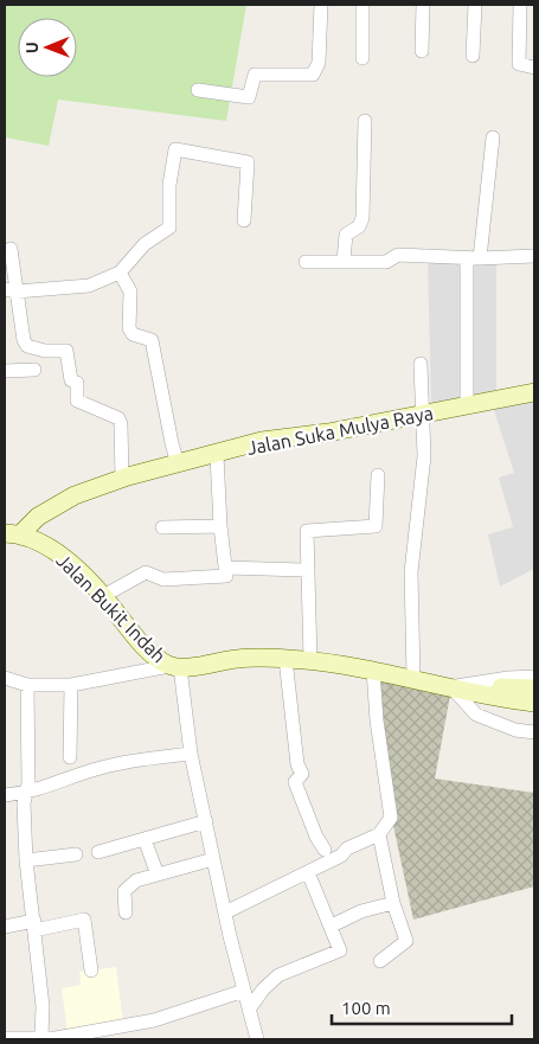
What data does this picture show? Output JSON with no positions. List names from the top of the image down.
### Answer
{
  "streets": {
    "main road": ["Jalan Suka Mulya Raya", "Jalan Bukit Indah"]
  },
  "crossings": [
    ["Jalan Suka Mulya Raya", "Jalan Bukit Indah"]
  ],
  "scale_bar": "100 m",
  "north": "left"
}
